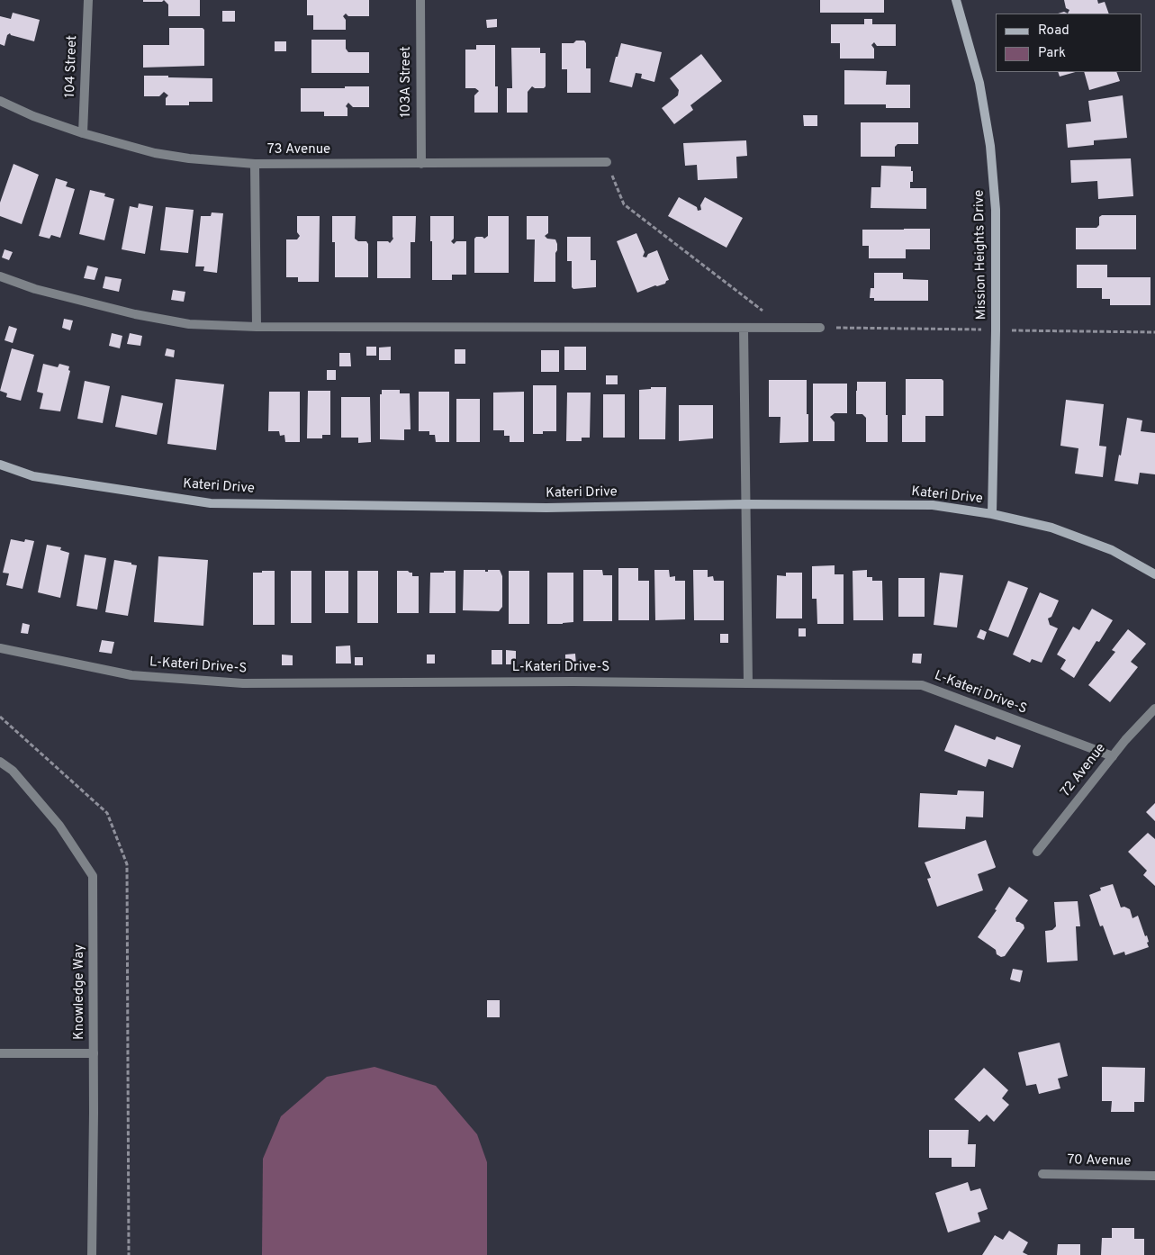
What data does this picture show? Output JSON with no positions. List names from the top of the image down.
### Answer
{
  "streets": {
    "street": [
      "104 Street",
      "103A Street",
      "73 Avenue",
      "Mission Heights Drive",
      "Kateri Drive",
      "L-Kateri Drive-S",
      "72 Avenue",
      "Knowledge Way",
      "70 Avenue"
    ]
  },
  "crossings": [
    ["104 Street", "73 Avenue"],
    ["103A Street", "73 Avenue"],
    ["Mission Heights Drive", "Kateri Drive"],
    ["L-Kateri Drive-S", "72 Avenue"]
  ],
  "legend": ["Road", "Park"]
}
